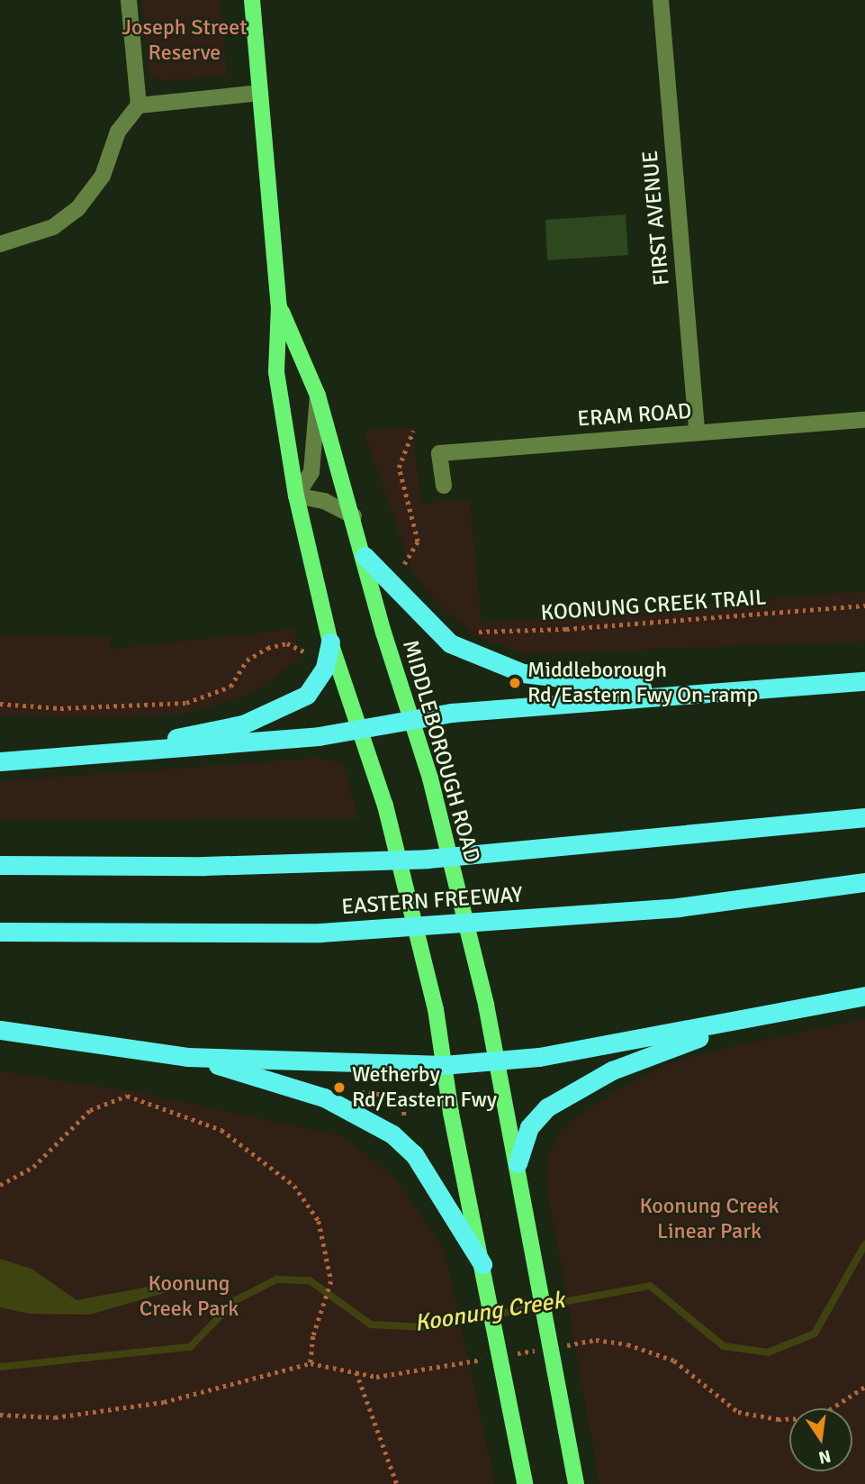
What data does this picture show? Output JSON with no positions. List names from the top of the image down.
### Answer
{
  "streets": {
    "highway": ["EASTERN FREEWAY"],
    "main road": ["MIDDLEBOROUGH ROAD"],
    "street": ["FIRST AVENUE", "ERAM ROAD"],
    "path": ["KOONUNG CREEK TRAIL"]
  },
  "crossings": [
    ["FIRST AVENUE", "ERAM ROAD"]
  ],
  "water": ["Koonung Creek"],
  "parks": ["Joseph Street Reserve", "Koonung Creek Linear Park", "Koonung Creek Park"],
  "places": ["Middleborough Rd/Eastern Fwy On-ramp", "Wetherby Rd/Eastern Fwy"],
  "north": "bottom"
}
